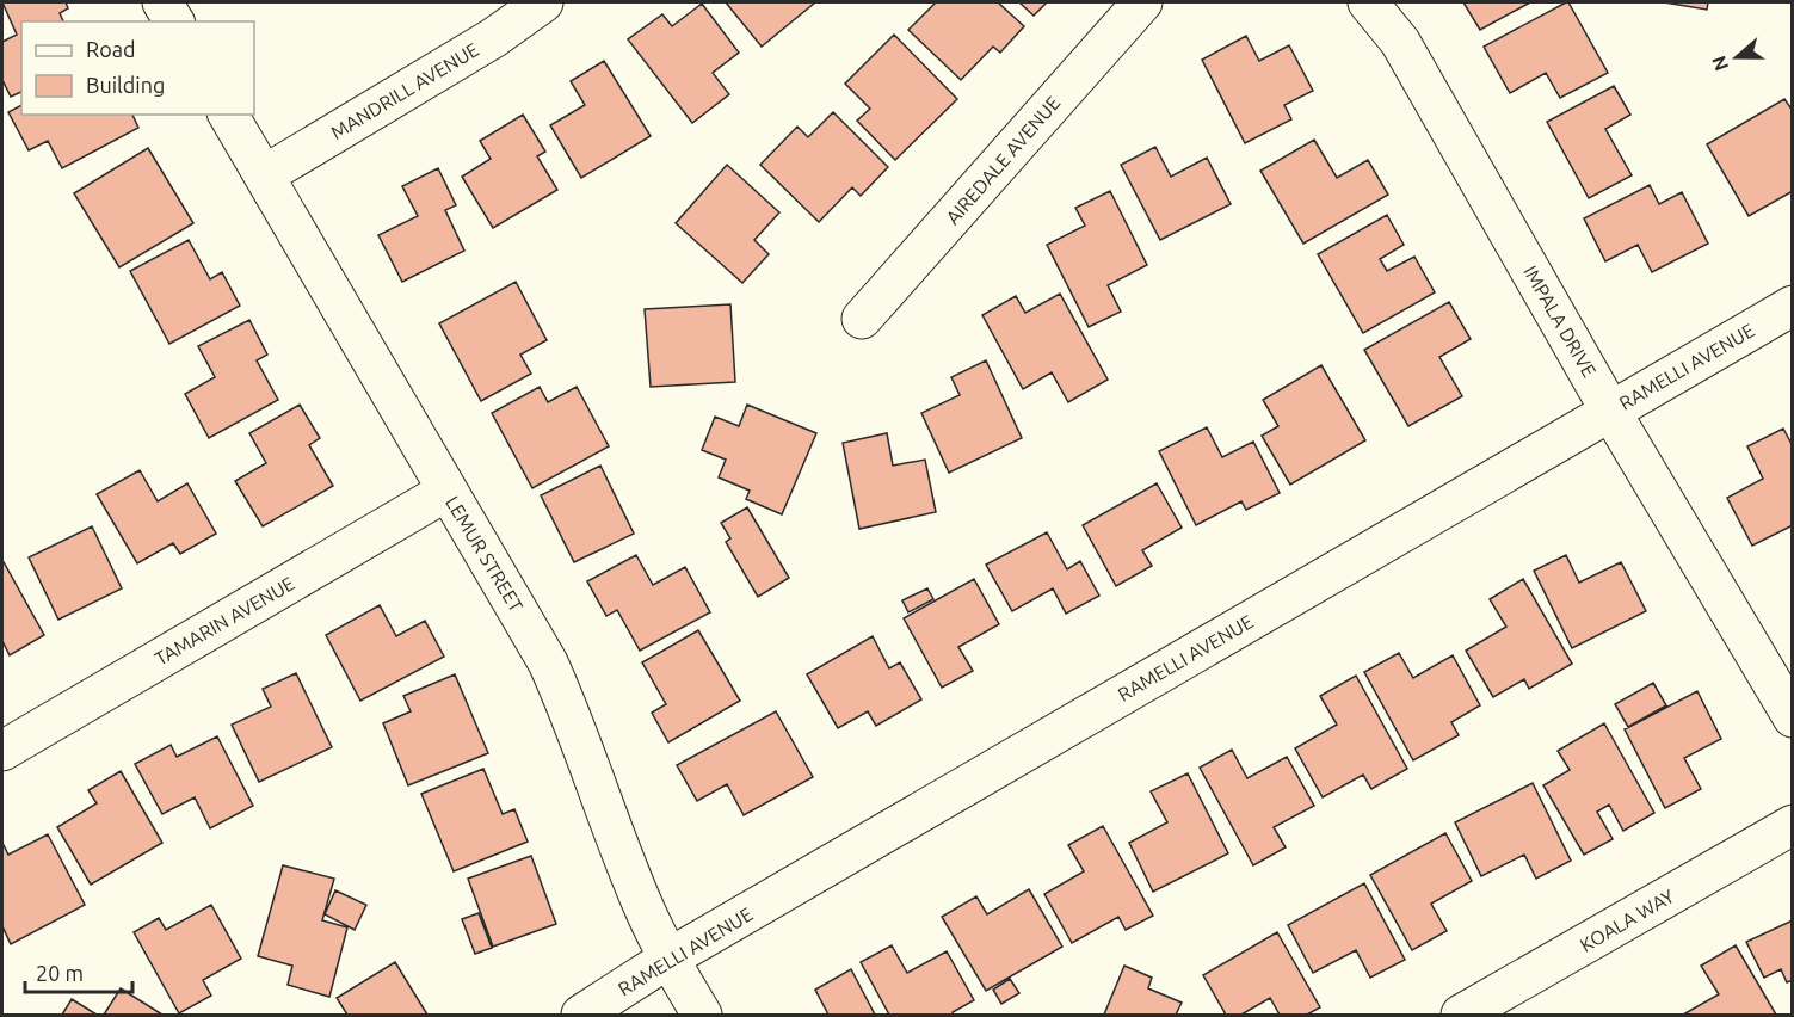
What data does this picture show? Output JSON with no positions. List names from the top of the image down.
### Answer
{
  "streets": {
    "street": [
      "MANDRILL AVENUE",
      "AIREDALE AVENUE",
      "IMPALA DRIVE",
      "RAMELLI AVENUE",
      "LEMUR STREET",
      "TAMARIN AVENUE",
      "KOALA WAY"
    ]
  },
  "crossings": [
    ["MANDRILL AVENUE", "LEMUR STREET"],
    ["IMPALA DRIVE", "RAMELLI AVENUE"],
    ["RAMELLI AVENUE", "LEMUR STREET"],
    ["LEMUR STREET", "TAMARIN AVENUE"]
  ],
  "legend": ["Road", "Building"],
  "scale_bar": "20 m",
  "north": "left"
}
